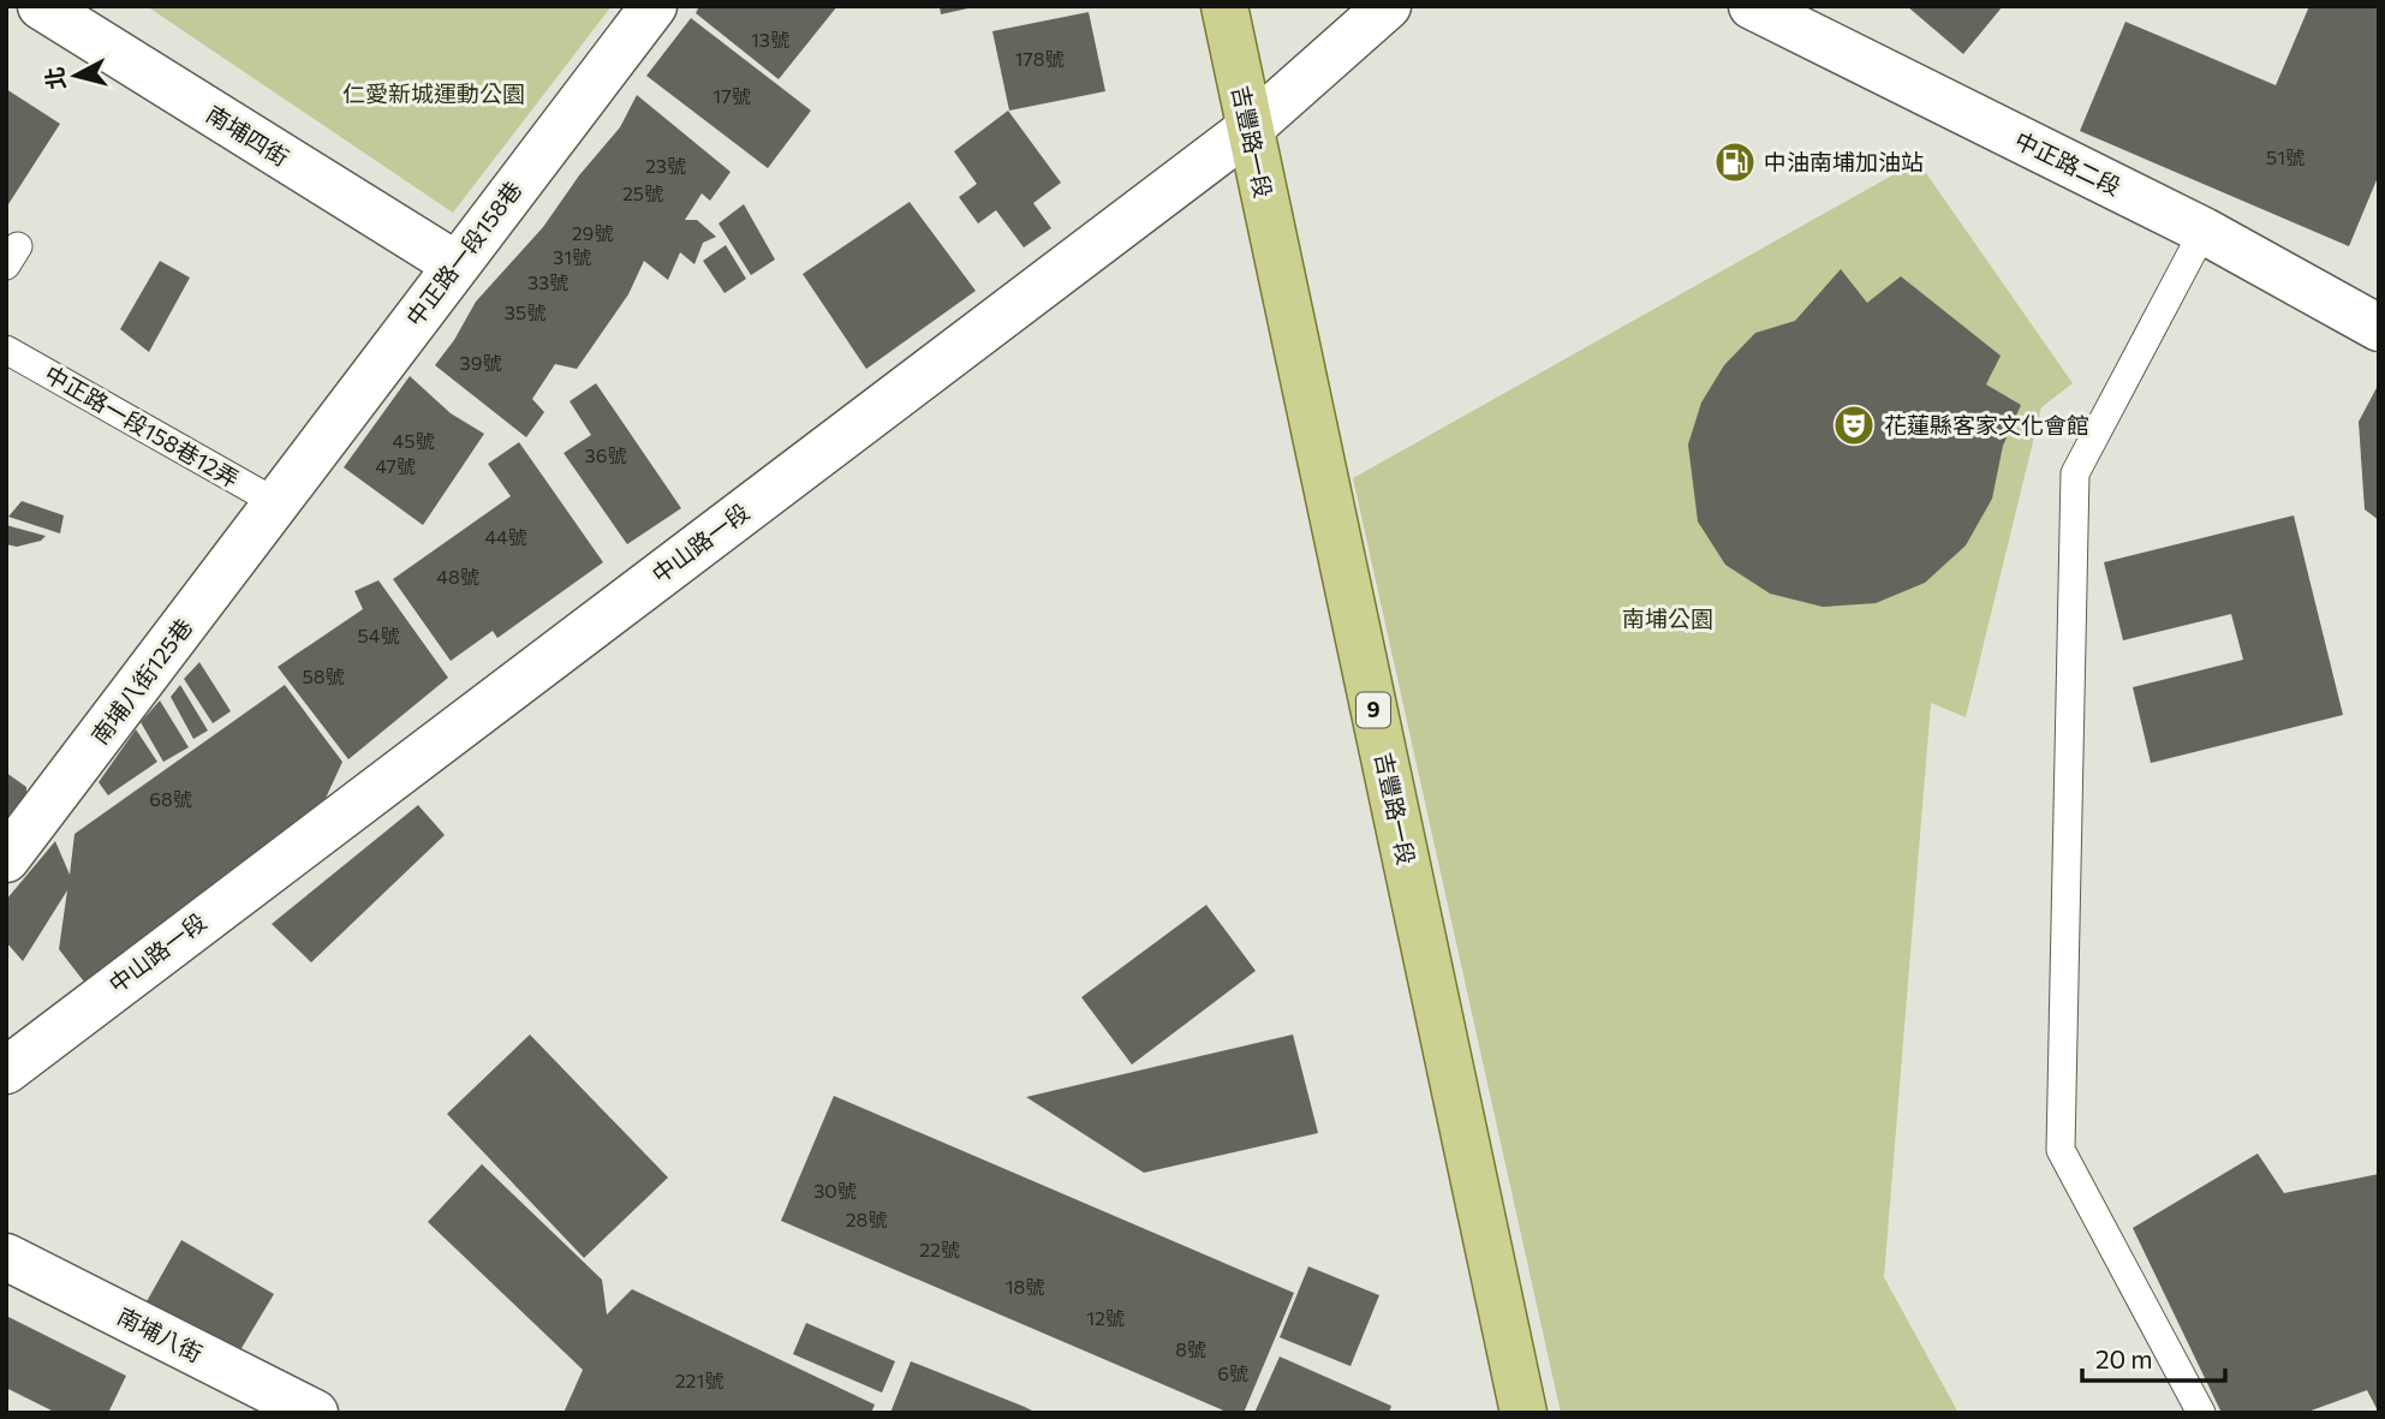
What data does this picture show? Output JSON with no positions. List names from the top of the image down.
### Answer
{
  "streets": {
    "main road": ["吉豐路一段", "9"],
    "street": [
      "南埔四街",
      "中正路二段",
      "中正路一段158巷",
      "中山路一段",
      "南埔八街125巷",
      "南埔八街"
    ],
    "lane": ["中正路一段158巷12弄"]
  },
  "crossings": [
    ["南埔四街", "中正路一段158巷"],
    ["吉豐路一段", "中山路一段"],
    ["中正路一段158巷", "中正路一段158巷12弄"],
    ["中正路一段158巷", "南埔八街125巷"],
    ["中正路一段158巷12弄", "南埔八街125巷"]
  ],
  "parks": ["仁愛新城運動公園", "南埔公園"],
  "places": {
    "fuel station": ["中油南埔加油站"],
    "theatre": ["花蓮縣客家文化會館"]
  },
  "house_numbers": [
    "13號",
    "178號",
    "17號",
    "51號",
    "23號",
    "25號",
    "29號",
    "31號",
    "33號",
    "35號",
    "39號",
    "45號",
    "36號",
    "47號",
    "44號",
    "48號",
    "54號",
    "58號",
    "68號",
    "30號",
    "28號",
    "22號",
    "18號",
    "12號",
    "8號",
    "6號",
    "221號"
  ],
  "scale_bar": "20 m",
  "north": "left"
}
